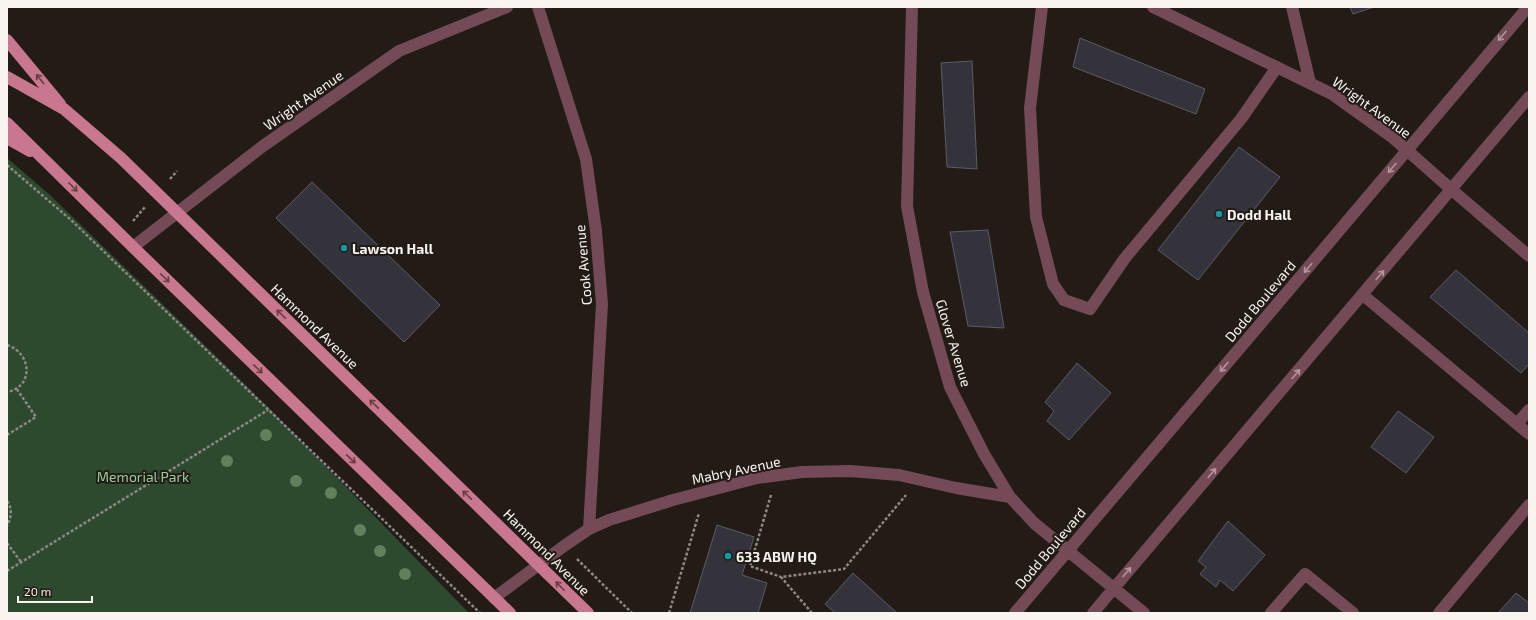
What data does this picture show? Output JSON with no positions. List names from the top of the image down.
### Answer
{
  "streets": {
    "main road": ["Hammond Avenue"],
    "street": [
      "Wright Avenue",
      "Cook Avenue",
      "Dodd Boulevard",
      "Glover Avenue",
      "Mabry Avenue"
    ]
  },
  "crossings": [
    ["Wright Avenue", "Dodd Boulevard"],
    ["Wright Avenue", "Hammond Avenue"],
    ["Cook Avenue", "Mabry Avenue"],
    ["Dodd Boulevard", "Glover Avenue"],
    ["Hammond Avenue", "Mabry Avenue"],
    ["Glover Avenue", "Mabry Avenue"]
  ],
  "parks": ["Memorial Park"],
  "places": ["Dodd Hall", "Lawson Hall", "633 ABW HQ"],
  "scale_bar": "20 m"
}
